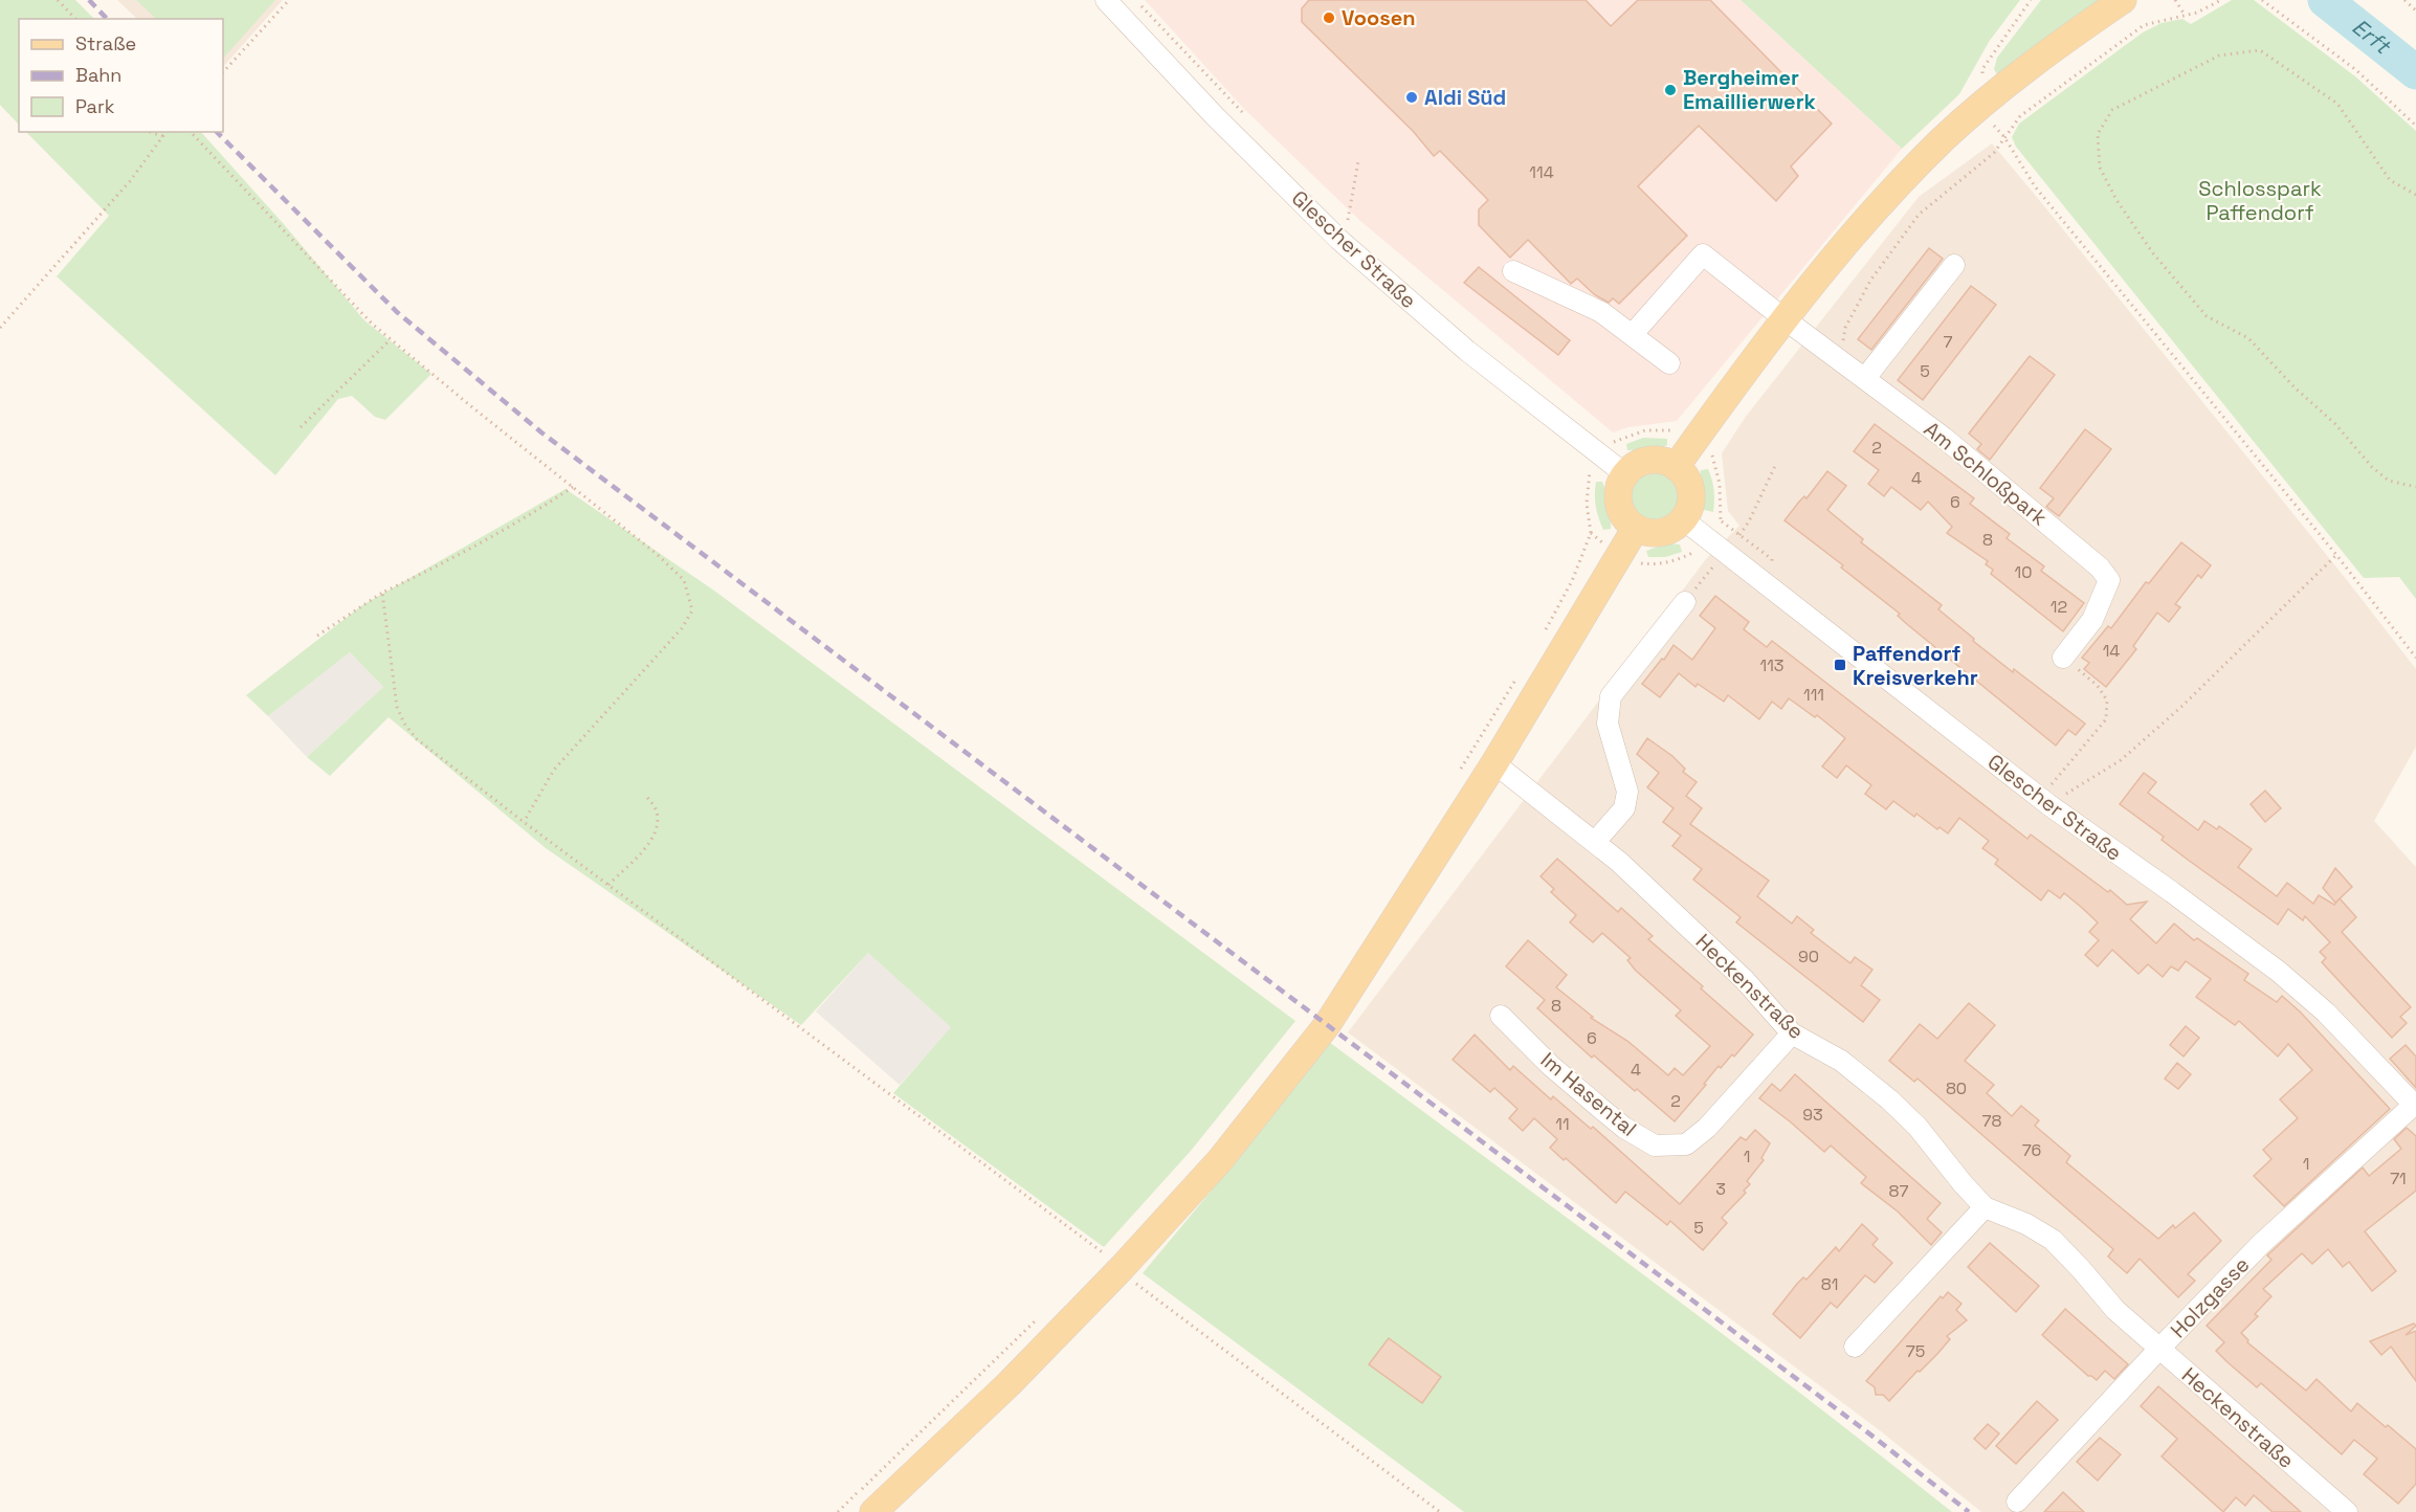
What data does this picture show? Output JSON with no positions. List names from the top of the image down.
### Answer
{
  "streets": {
    "street": [
      "Glescher Straße",
      "Am Schloßpark",
      "Heckenstraße",
      "Im Hasental",
      "Holzgasse"
    ]
  },
  "crossings": [
    ["Glescher Straße", "Holzgasse"],
    ["Heckenstraße", "Im Hasental"],
    ["Heckenstraße", "Holzgasse"]
  ],
  "water": ["Erft"],
  "parks": ["Schlosspark Paffendorf"],
  "places": {
    "other": ["Voosen", "Bergheimer Emaillierwerk", "Aldi Süd"],
    "transit": ["Paffendorf Kreisverkehr"]
  },
  "house_numbers": [
    "114",
    "7",
    "5",
    "2",
    "4",
    "6",
    "8",
    "10",
    "12",
    "14",
    "113",
    "111",
    "90",
    "8",
    "6",
    "4",
    "80",
    "2",
    "93",
    "78",
    "11",
    "76",
    "1",
    "1",
    "71",
    "3",
    "87",
    "5",
    "81",
    "75"
  ],
  "legend": ["Straße", "Bahn", "Park"]
}
